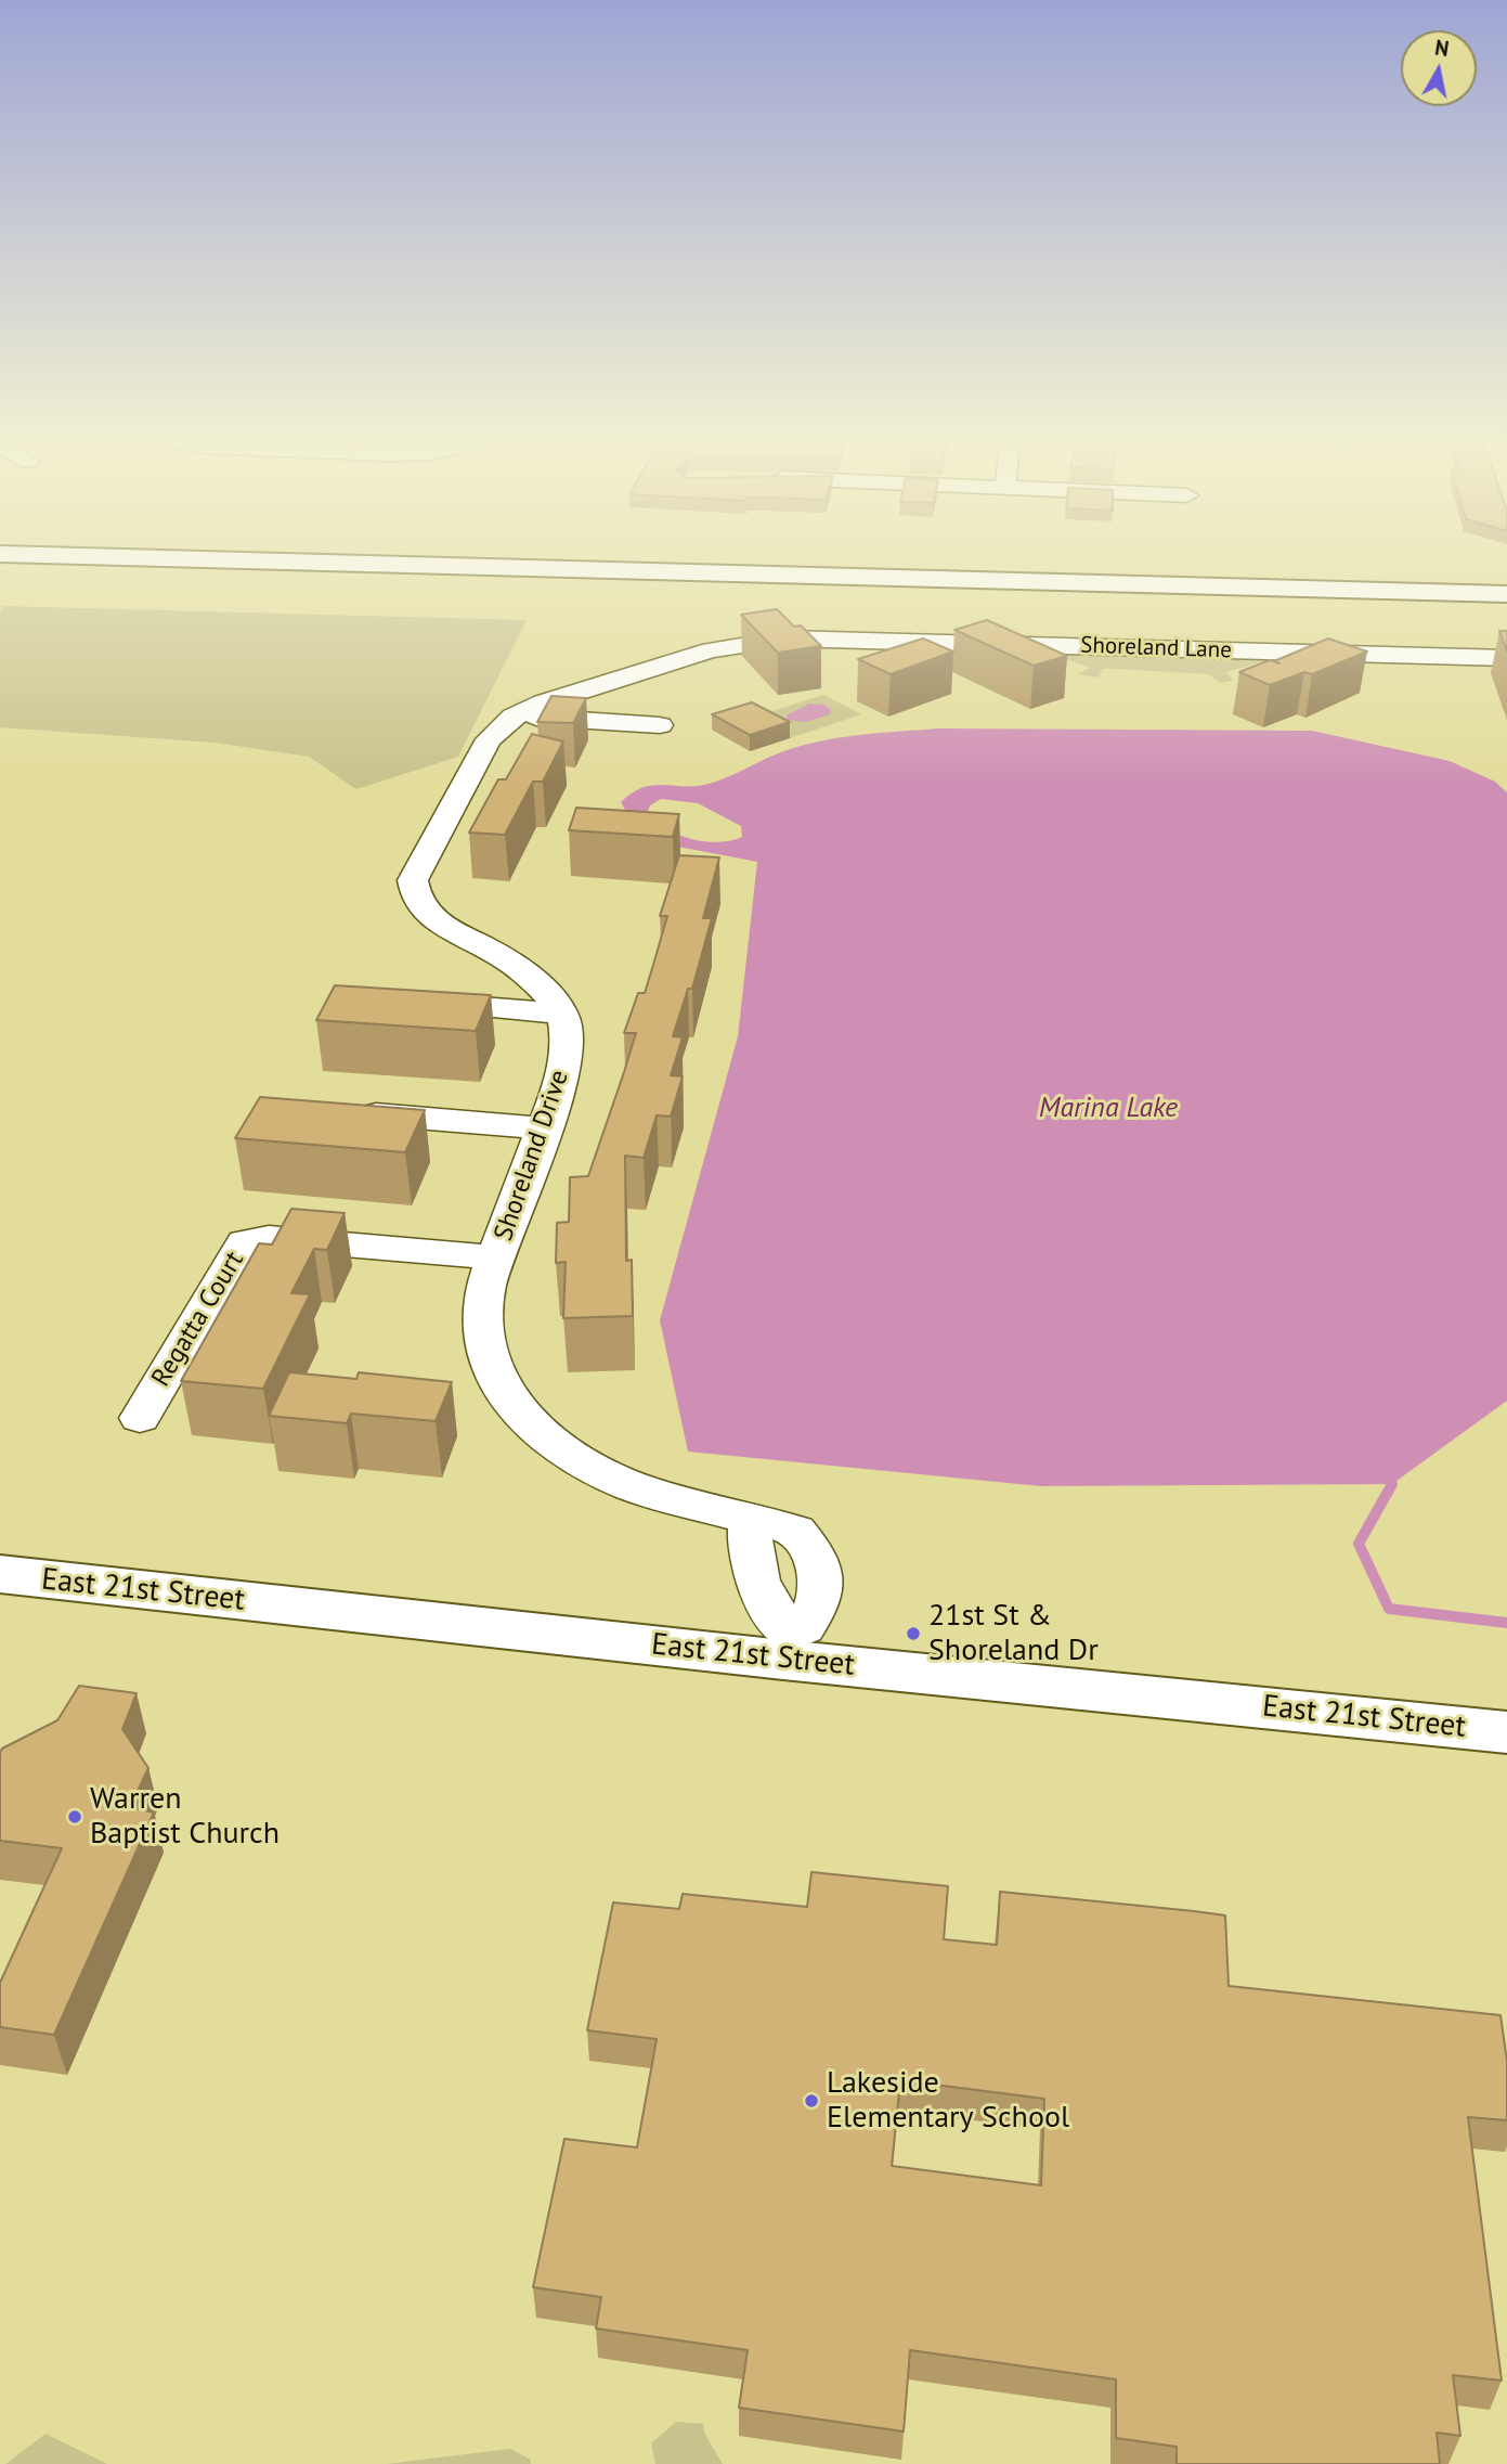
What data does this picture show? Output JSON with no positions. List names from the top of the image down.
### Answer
{
  "streets": {
    "main road": ["East 21st Street"],
    "street": ["Shoreland Lane", "Shoreland Drive", "Regatta Court"]
  },
  "crossings": [
    ["Shoreland Drive", "Regatta Court"],
    ["Shoreland Drive", "East 21st Street"]
  ],
  "water": ["Marina Lake"],
  "places": ["21st St & Shoreland Dr", "Warren Baptist Church", "Lakeside Elementary School"],
  "north": "top"
}
